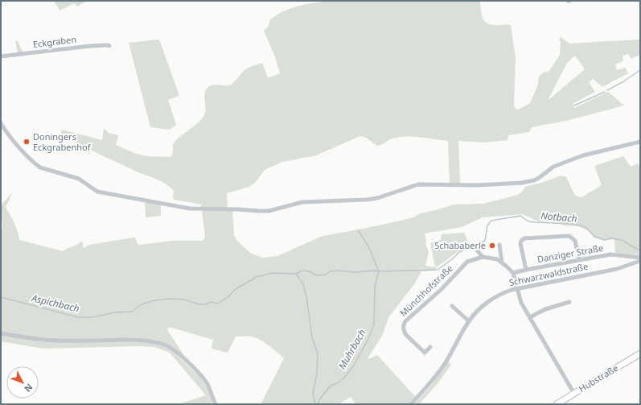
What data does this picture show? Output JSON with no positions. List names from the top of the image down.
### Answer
{
  "streets": {
    "main road": ["Hubstraße"],
    "street": [
      "Eckgraben",
      "Danziger Straße",
      "Schwarzwaldstraße",
      "Münchhofstraße"
    ]
  },
  "crossings": [
    ["Danziger Straße", "Münchhofstraße"]
  ],
  "water": ["Notbach", "Aspichbach", "Muhrbach"],
  "places": ["Doningers Eckgrabenhof", "Schababerle"],
  "north": "bottom right"
}
